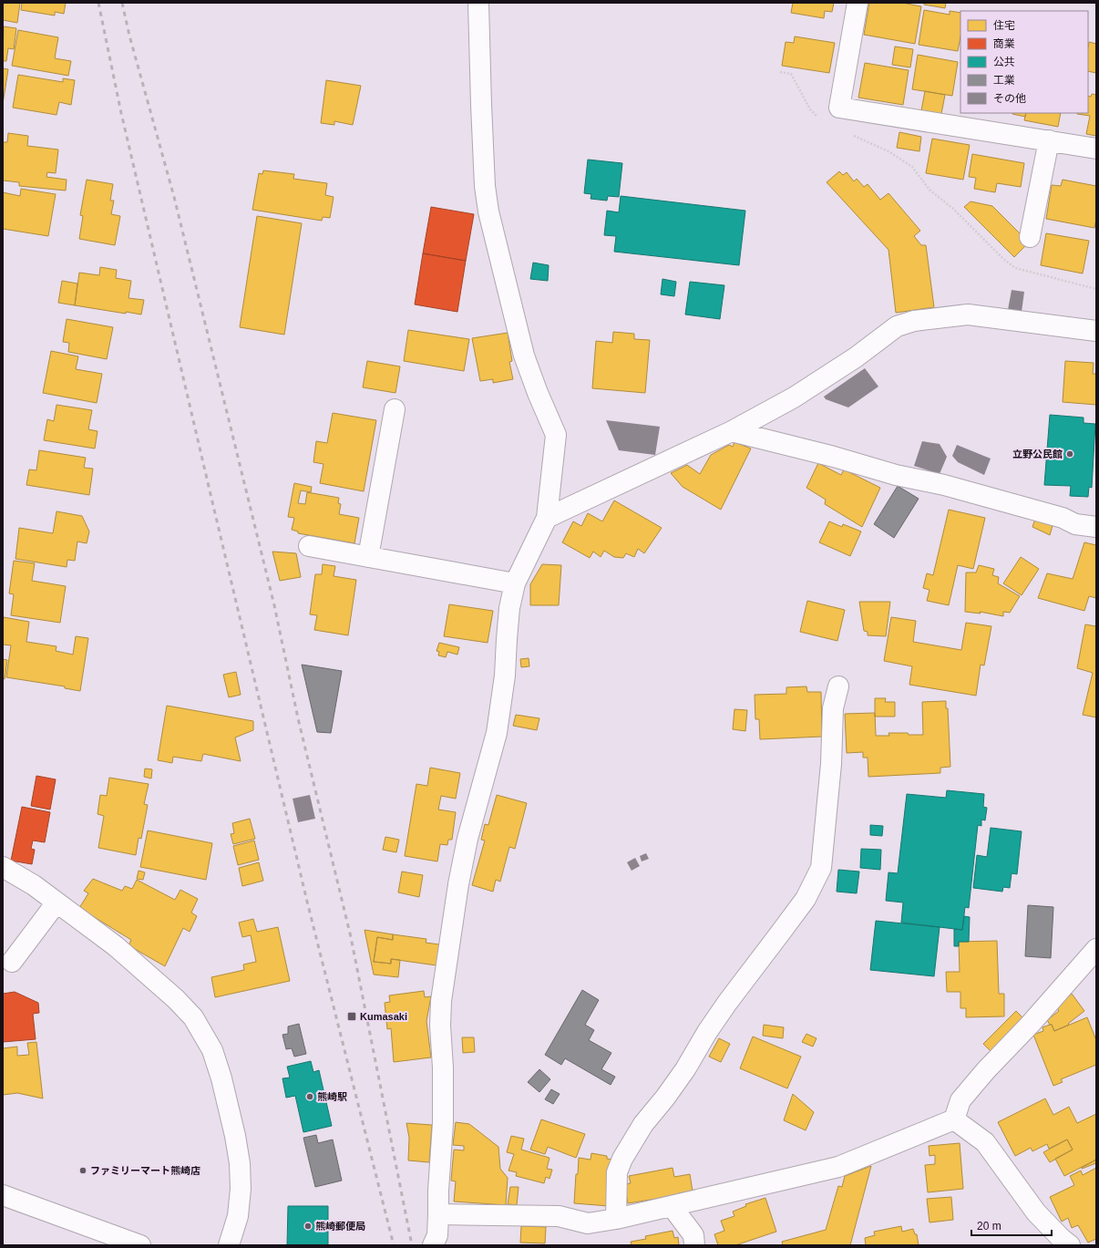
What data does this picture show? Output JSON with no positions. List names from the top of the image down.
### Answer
{
  "places": {
    "other": [
      "立野公民館",
      "熊崎駅",
      "ファミリーマート熊崎店",
      "熊崎郵便局"
    ],
    "transit": ["Kumasaki"]
  },
  "legend": [
    "住宅",
    "商業",
    "公共",
    "工業",
    "その他"
  ],
  "scale_bar": "20 m"
}
